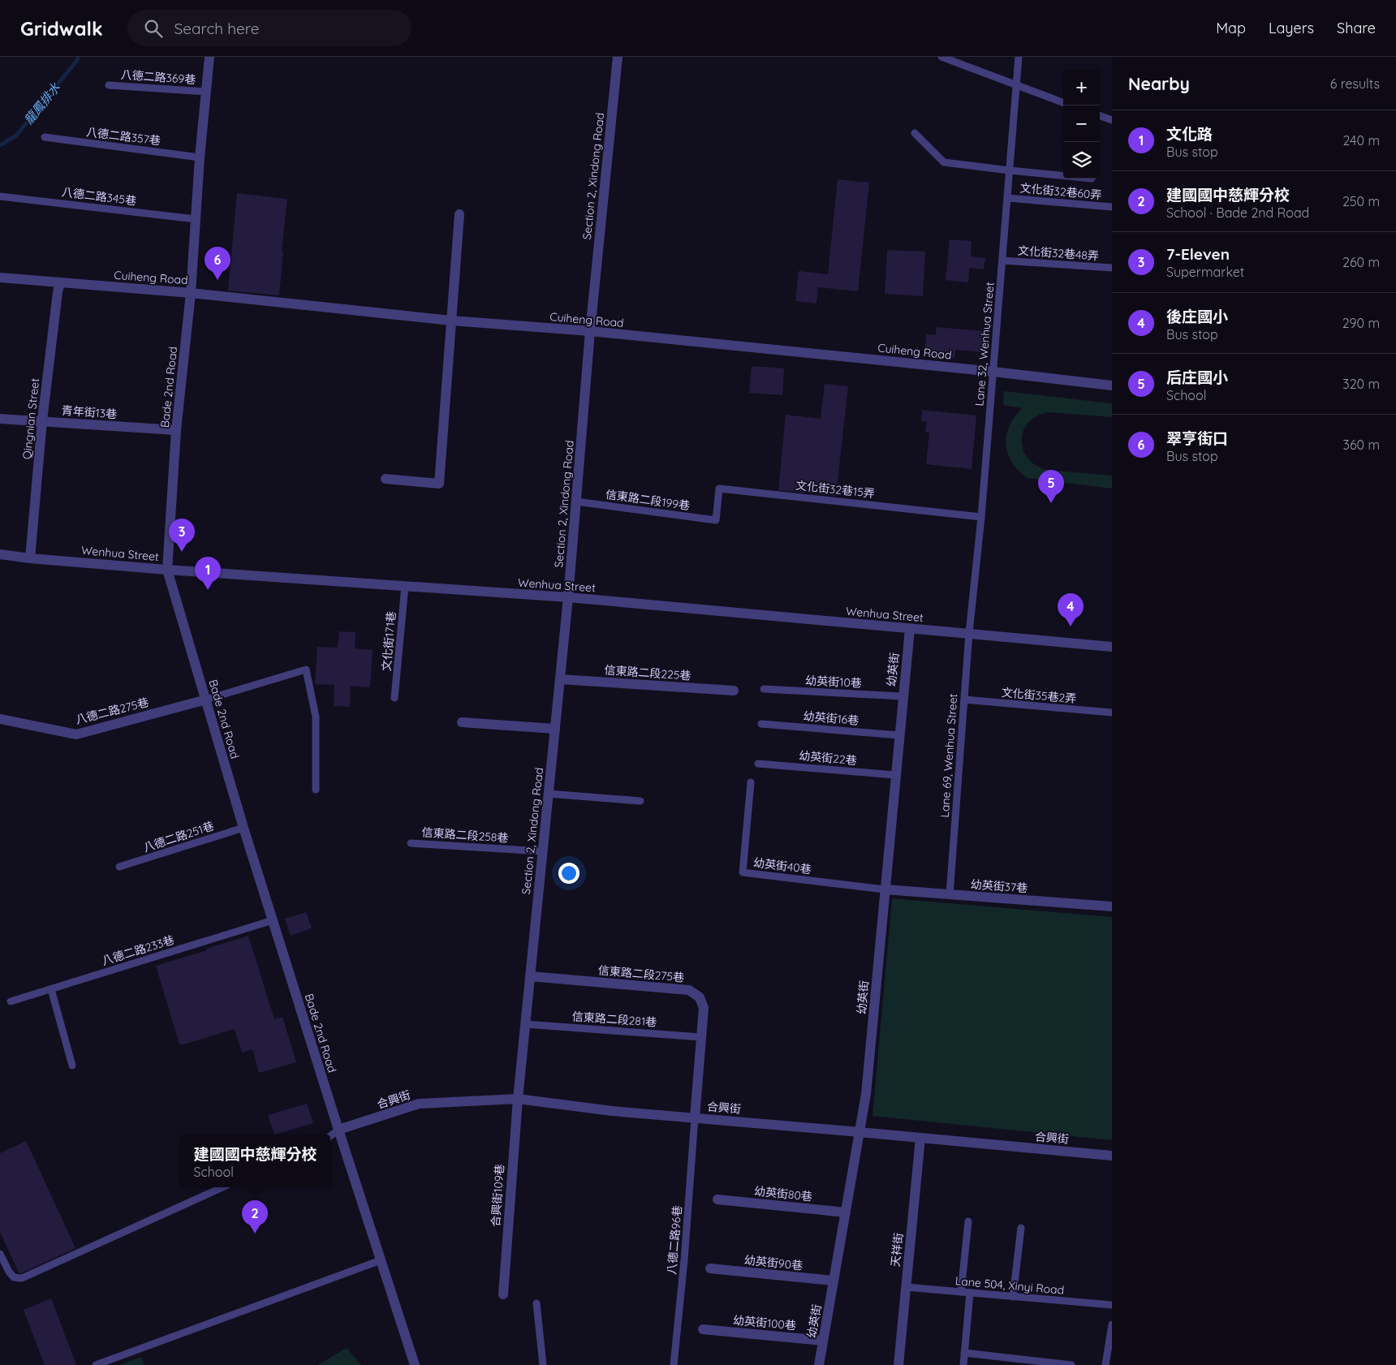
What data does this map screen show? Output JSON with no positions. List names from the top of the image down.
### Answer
{
  "streets": {
    "street": [
      "Section 2, Xindong Road",
      "Cuiheng Road",
      "Bade 2nd Road",
      "青年街13巷",
      "Qingnian Street",
      "Wenhua Street",
      "幼英街",
      "信東路二段225巷",
      "八德二路275巷",
      "幼英街37巷",
      "信東路二段275巷",
      "合興街",
      "幼英街80巷",
      "合興街109巷",
      "天祥街",
      "幼英街90巷",
      "幼英街100巷"
    ],
    "lane": [
      "八德二路369巷",
      "八德二路357巷",
      "文化街32巷60弄",
      "八德二路345巷",
      "文化街32巷48弄",
      "Lane 32, Wenhua Street",
      "文化街32巷15弄",
      "信東路二段199巷",
      "文化街171巷",
      "幼英街10巷",
      "文化街35巷2弄",
      "幼英街16巷",
      "Lane 69, Wenhua Street",
      "幼英街22巷",
      "信東路二段258巷",
      "八德二路251巷",
      "幼英街40巷",
      "八德二路233巷",
      "信東路二段281巷",
      "八德二路96巷",
      "Lane 504, Xinyi Road"
    ]
  },
  "crossings": [
    ["八德二路369巷", "Bade 2nd Road"],
    ["八德二路357巷", "Bade 2nd Road"],
    ["Section 2, Xindong Road", "Cuiheng Road"],
    ["Section 2, Xindong Road", "信東路二段199巷"],
    ["Section 2, Xindong Road", "Wenhua Street"],
    ["Section 2, Xindong Road", "信東路二段225巷"],
    ["Section 2, Xindong Road", "信東路二段258巷"],
    ["Section 2, Xindong Road", "信東路二段275巷"],
    ["Section 2, Xindong Road", "信東路二段281巷"],
    ["Section 2, Xindong Road", "合興街"],
    ["Section 2, Xindong Road", "合興街109巷"],
    ["文化街32巷60弄", "Lane 32, Wenhua Street"],
    ["八德二路345巷", "Bade 2nd Road"],
    ["文化街32巷48弄", "Lane 32, Wenhua Street"],
    ["Cuiheng Road", "Lane 32, Wenhua Street"],
    ["Cuiheng Road", "Bade 2nd Road"],
    ["Cuiheng Road", "Qingnian Street"],
    ["Lane 32, Wenhua Street", "文化街32巷15弄"],
    ["Lane 32, Wenhua Street", "Wenhua Street"],
    ["Lane 32, Wenhua Street", "Lane 69, Wenhua Street"],
    ["Bade 2nd Road", "青年街13巷"],
    ["Bade 2nd Road", "Wenhua Street"],
    ["Bade 2nd Road", "八德二路275巷"],
    ["Bade 2nd Road", "八德二路251巷"],
    ["Bade 2nd Road", "八德二路233巷"],
    ["Bade 2nd Road", "合興街"],
    ["青年街13巷", "Qingnian Street"],
    ["Qingnian Street", "Wenhua Street"],
    ["文化街32巷15弄", "信東路二段199巷"],
    ["Wenhua Street", "文化街171巷"],
    ["Wenhua Street", "幼英街"],
    ["Wenhua Street", "Lane 69, Wenhua Street"],
    ["幼英街", "幼英街10巷"],
    ["幼英街", "幼英街16巷"],
    ["幼英街", "幼英街22巷"],
    ["幼英街", "幼英街40巷"],
    ["幼英街", "幼英街37巷"],
    ["幼英街", "合興街"],
    ["幼英街", "幼英街80巷"],
    ["幼英街", "幼英街90巷"],
    ["幼英街", "幼英街100巷"],
    ["文化街35巷2弄", "Lane 69, Wenhua Street"],
    ["Lane 69, Wenhua Street", "幼英街37巷"],
    ["幼英街40巷", "幼英街37巷"],
    ["信東路二段275巷", "信東路二段281巷"],
    ["信東路二段275巷", "合興街"],
    ["信東路二段275巷", "八德二路96巷"],
    ["合興街", "合興街109巷"],
    ["合興街", "八德二路96巷"],
    ["合興街", "天祥街"],
    ["天祥街", "Lane 504, Xinyi Road"]
  ],
  "water": ["龍鳳排水"],
  "page": {
    "header": "Gridwalk",
    "search": "Search here",
    "nav": ["Map", "Layers", "Share"],
    "heading": ["Nearby", "6 results"],
    "map_buttons": ["+", "−"],
    "list": [
      {
        "mark": "1",
        "name": "文化路",
        "note": "Bus stop",
        "value": "240 m"
      },
      {
        "mark": "2",
        "name": "建國國中慈輝分校",
        "note": "School · Bade 2nd Road",
        "value": "250 m"
      },
      {
        "mark": "3",
        "name": "7-Eleven",
        "note": "Supermarket",
        "value": "260 m"
      },
      {
        "mark": "4",
        "name": "後庄國小",
        "note": "Bus stop",
        "value": "290 m"
      },
      {
        "mark": "5",
        "name": "后庄國小",
        "note": "School",
        "value": "320 m"
      },
      {
        "mark": "6",
        "name": "翠亨街口",
        "note": "Bus stop",
        "value": "360 m"
      }
    ],
    "pins": [
      "6",
      "5",
      "3",
      "1",
      "4",
      "2"
    ],
    "popup": ["建國國中慈輝分校", "School"]
  }
}
